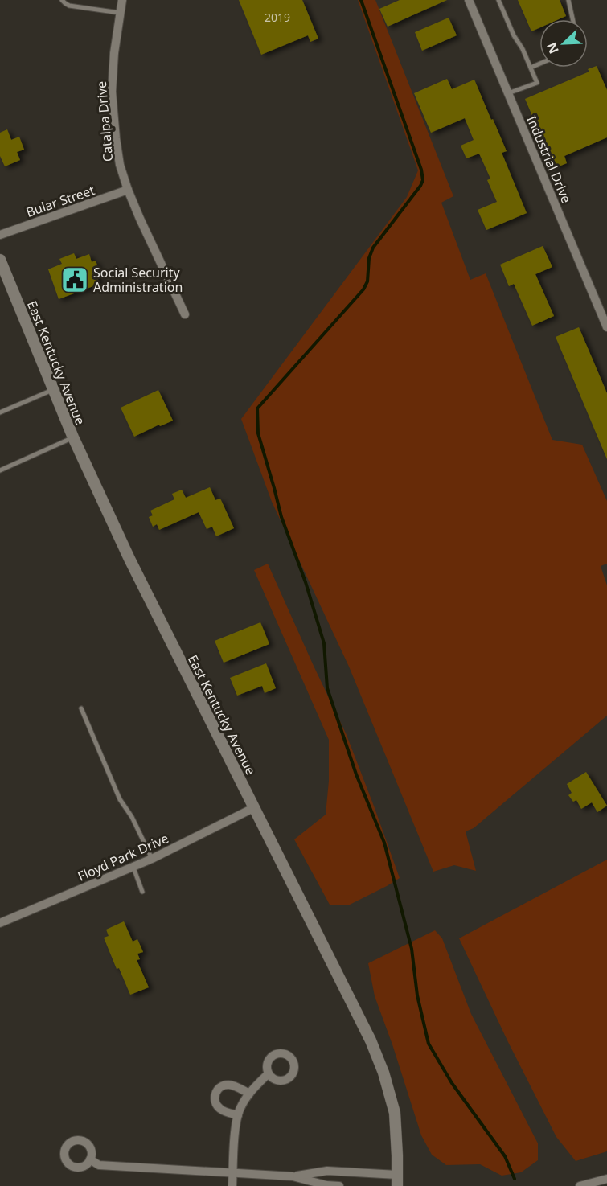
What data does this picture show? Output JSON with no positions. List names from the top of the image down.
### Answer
{
  "streets": {
    "street": [
      "Catalpa Drive",
      "Industrial Drive",
      "Bular Street",
      "East Kentucky Avenue",
      "Floyd Park Drive"
    ]
  },
  "crossings": [
    ["Catalpa Drive", "Bular Street"],
    ["East Kentucky Avenue", "Floyd Park Drive"]
  ],
  "places": {
    "public building": ["Social Security Administration"]
  },
  "house_numbers": ["2019"],
  "north": "bottom left"
}
